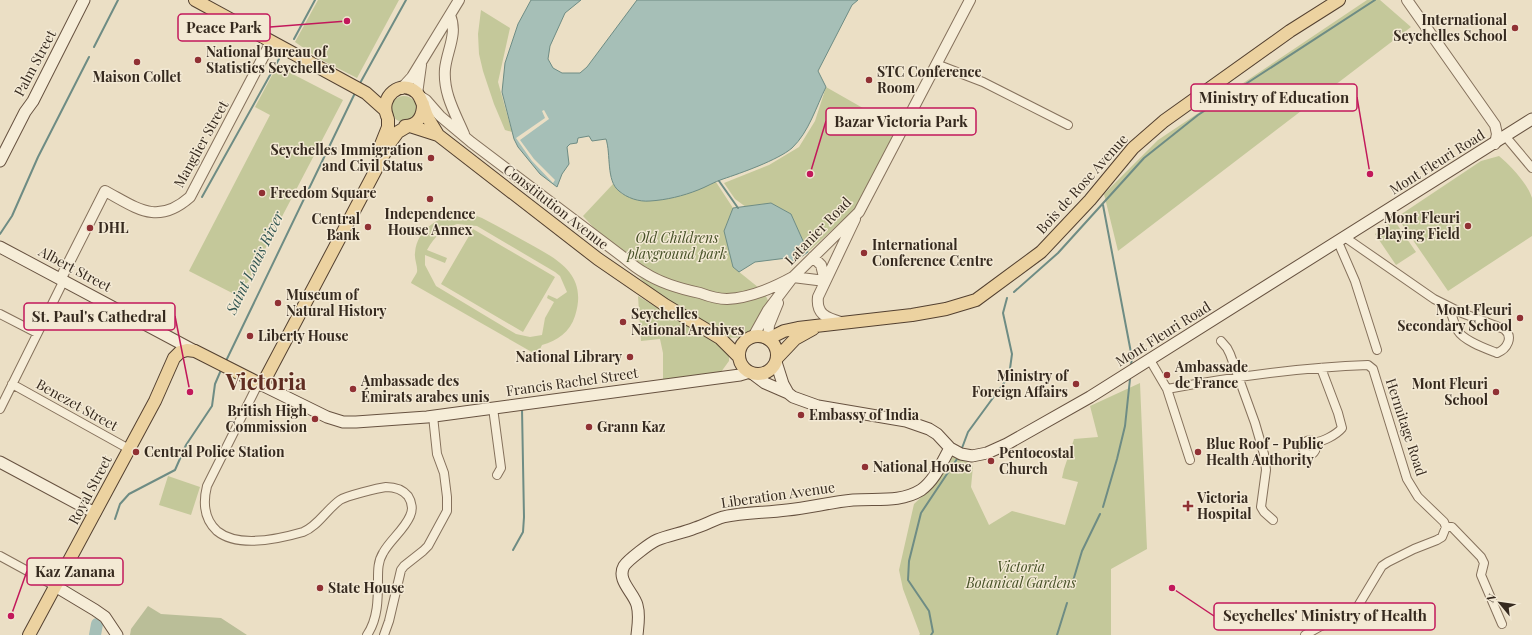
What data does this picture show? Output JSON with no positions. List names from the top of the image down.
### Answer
{
  "streets": {
    "main road": [
      "Palm Street",
      "Mont Fleuri Road",
      "Bois de Rose Avenue",
      "Constitution Avenue",
      "Albert Street",
      "Francis Rachel Street",
      "Royal Street",
      "Liberation Avenue"
    ],
    "street": [
      "Manglier Street",
      "Latanier Road",
      "Benezet Street",
      "Hermitage Road"
    ]
  },
  "crossings": [
    ["Manglier Street", "Albert Street"],
    ["Mont Fleuri Road", "Bois de Rose Avenue"],
    ["Mont Fleuri Road", "Constitution Avenue"],
    ["Mont Fleuri Road", "Latanier Road"],
    ["Mont Fleuri Road", "Francis Rachel Street"],
    ["Mont Fleuri Road", "Liberation Avenue"],
    ["Bois de Rose Avenue", "Constitution Avenue"],
    ["Bois de Rose Avenue", "Latanier Road"],
    ["Bois de Rose Avenue", "Francis Rachel Street"],
    ["Constitution Avenue", "Latanier Road"],
    ["Constitution Avenue", "Francis Rachel Street"],
    ["Latanier Road", "Francis Rachel Street"],
    ["Albert Street", "Francis Rachel Street"],
    ["Benezet Street", "Royal Street"]
  ],
  "districts": ["Victoria"],
  "water": ["Saint Louis River"],
  "parks": ["Old Childrens playground park", "Victoria Botanical Gardens"],
  "places": {
    "other": [
      "Peace Park",
      "International Seychelles School",
      "National Bureau of Statistics Seychelles",
      "Maison Collet",
      "STC Conference Room",
      "Seychelles Immigration and Civil Status",
      "Bazar Victoria Park",
      "Ministry of Education",
      "Freedom Square",
      "Independence House Annex",
      "Mont Fleuri Playing Field",
      "Central Bank",
      "DHL",
      "International Conference Centre",
      "Museum of Natural History",
      "Mont Fleuri Secondary School",
      "Seychelles National Archives",
      "Liberty House",
      "National Library",
      "Ambassade de France",
      "Ministry of Foreign Affairs",
      "Ambassade des Émirats arabes unis",
      "St. Paul's Cathedral",
      "Mont Fleuri School",
      "Embassy of India",
      "British High Commission",
      "Grann Kaz",
      "Central Police Station",
      "Blue Roof - Public Health Authority",
      "Pentocostal Church",
      "National House",
      "State House",
      "Seychelles' Ministry of Health",
      "Kaz Zanana"
    ],
    "health": ["Victoria Hospital"]
  },
  "north": "top left"
}
